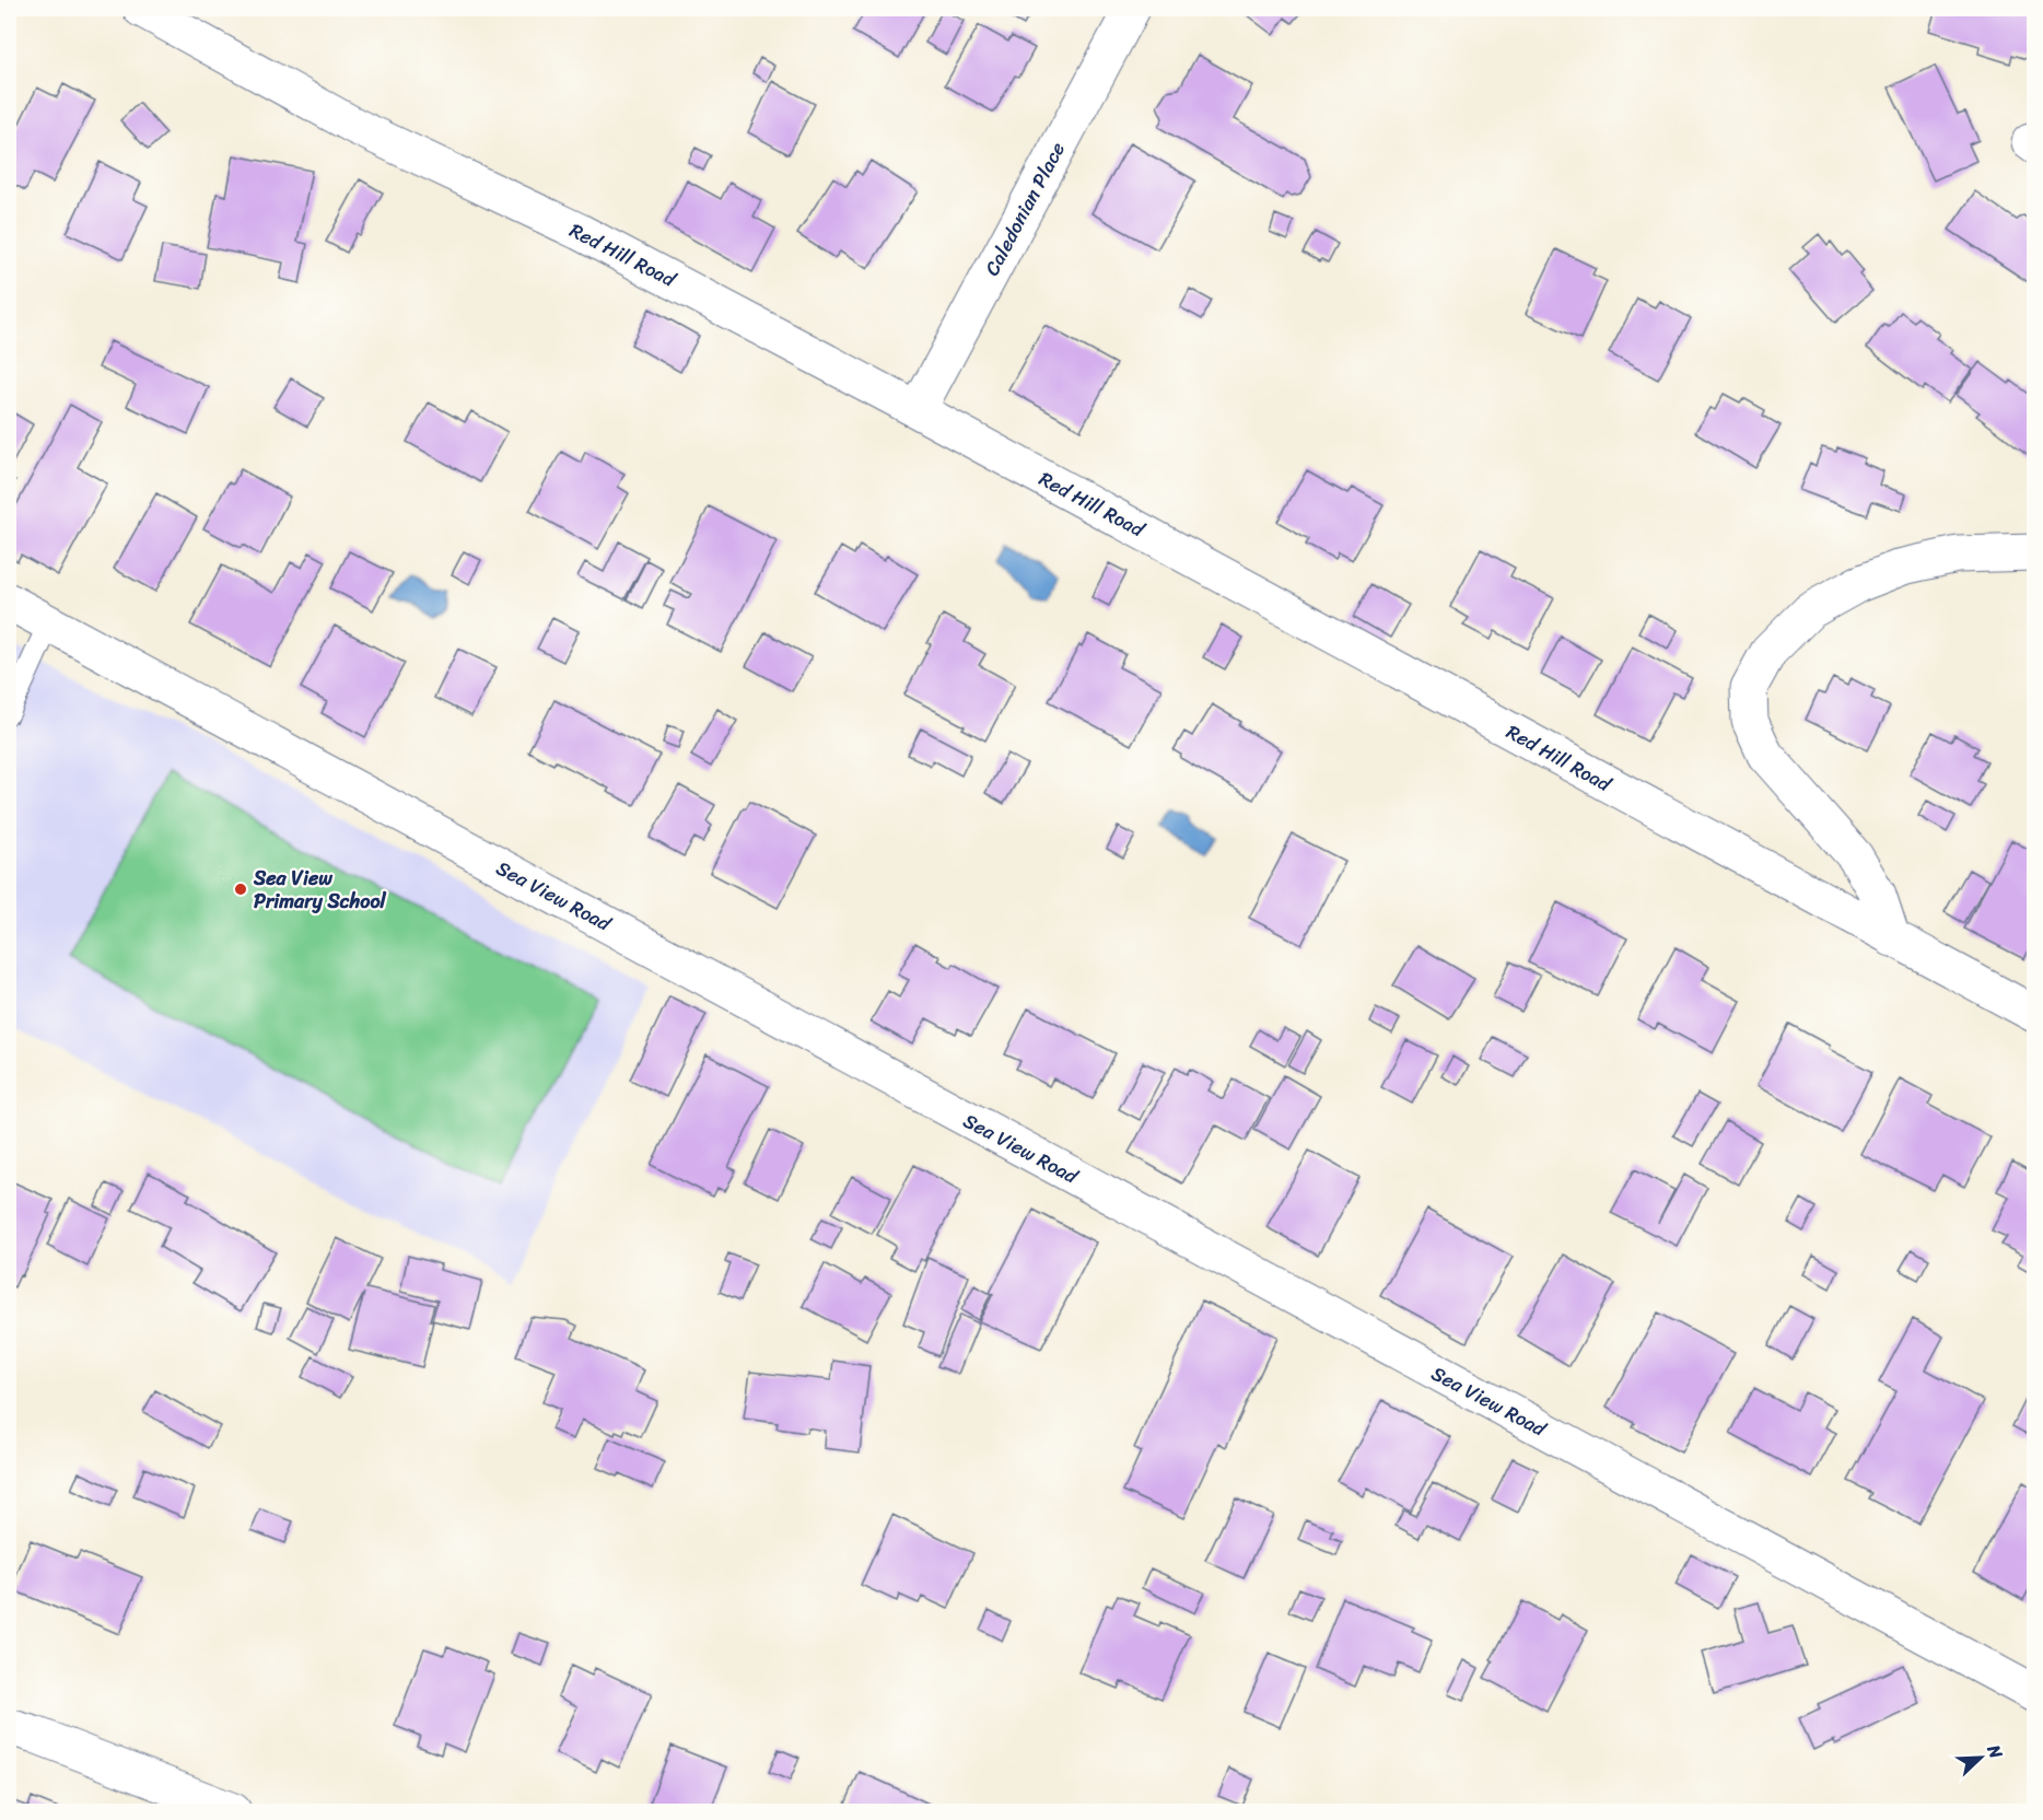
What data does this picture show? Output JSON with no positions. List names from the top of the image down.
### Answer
{
  "streets": {
    "street": ["Caledonian Place", "Red Hill Road", "Sea View Road"]
  },
  "crossings": [
    ["Caledonian Place", "Red Hill Road"]
  ],
  "places": ["Sea View Primary School"],
  "north": "top right"
}
